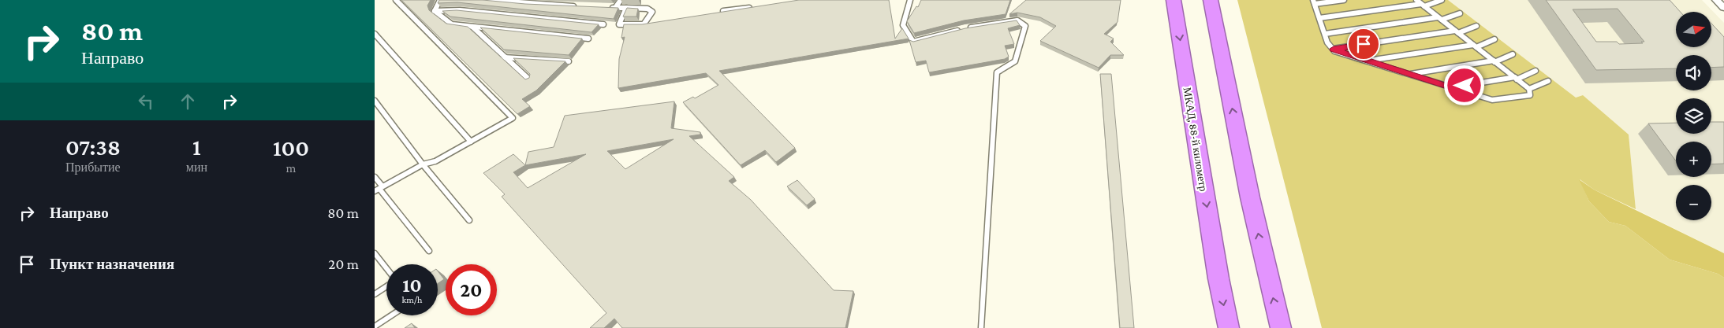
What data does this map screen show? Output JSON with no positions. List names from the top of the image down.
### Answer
{
  "streets": {
    "highway": ["МКАД, 88-й километр"]
  },
  "north": "right",
  "page": {
    "turn": ["80 m", "Направо"],
    "map_buttons": ["+", "−"],
    "eta": [
      "07:38",
      "Прибытие",
      "1",
      "мин",
      "100",
      "m"
    ],
    "list": [
      {
        "name": "Направо",
        "value": "80 m"
      },
      {
        "name": "Пункт назначения",
        "value": "20 m"
      }
    ],
    "speed": "10 km/h",
    "limit": "20"
  }
}
